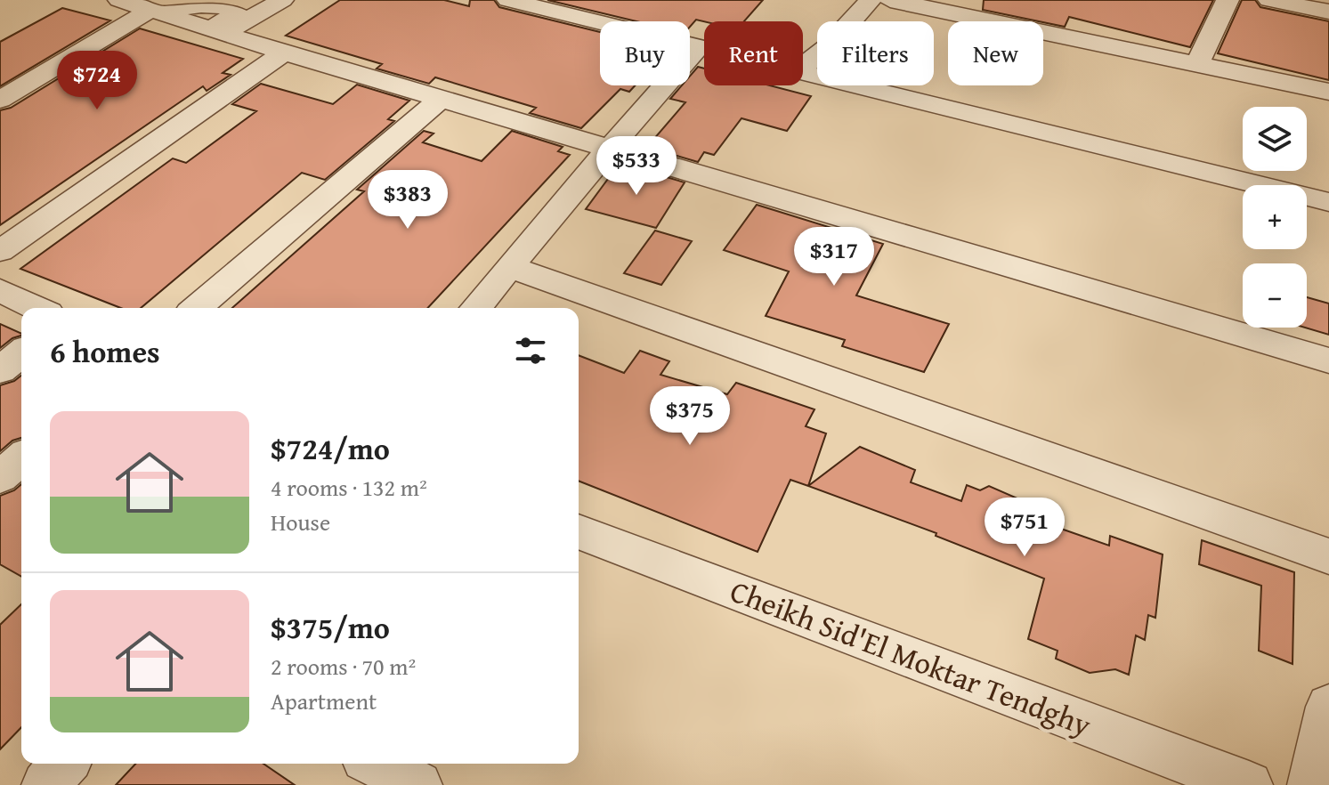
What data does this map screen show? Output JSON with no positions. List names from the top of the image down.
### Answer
{
  "streets": {
    "street": ["Cheikh Sid'El Moktar Tendghy"]
  },
  "page": {
    "chip": [
      "Buy",
      "Rent",
      "Filters",
      "New"
    ],
    "price": [
      "$724",
      "$533",
      "$383",
      "$317",
      "$375",
      "$751"
    ],
    "map_buttons": ["+", "−"],
    "heading": "6 homes",
    "list": [
      {
        "name": "$724/mo",
        "note": "4 rooms · 132 m² · House"
      },
      {
        "name": "$375/mo",
        "note": "2 rooms · 70 m² · Apartment"
      }
    ]
  }
}
